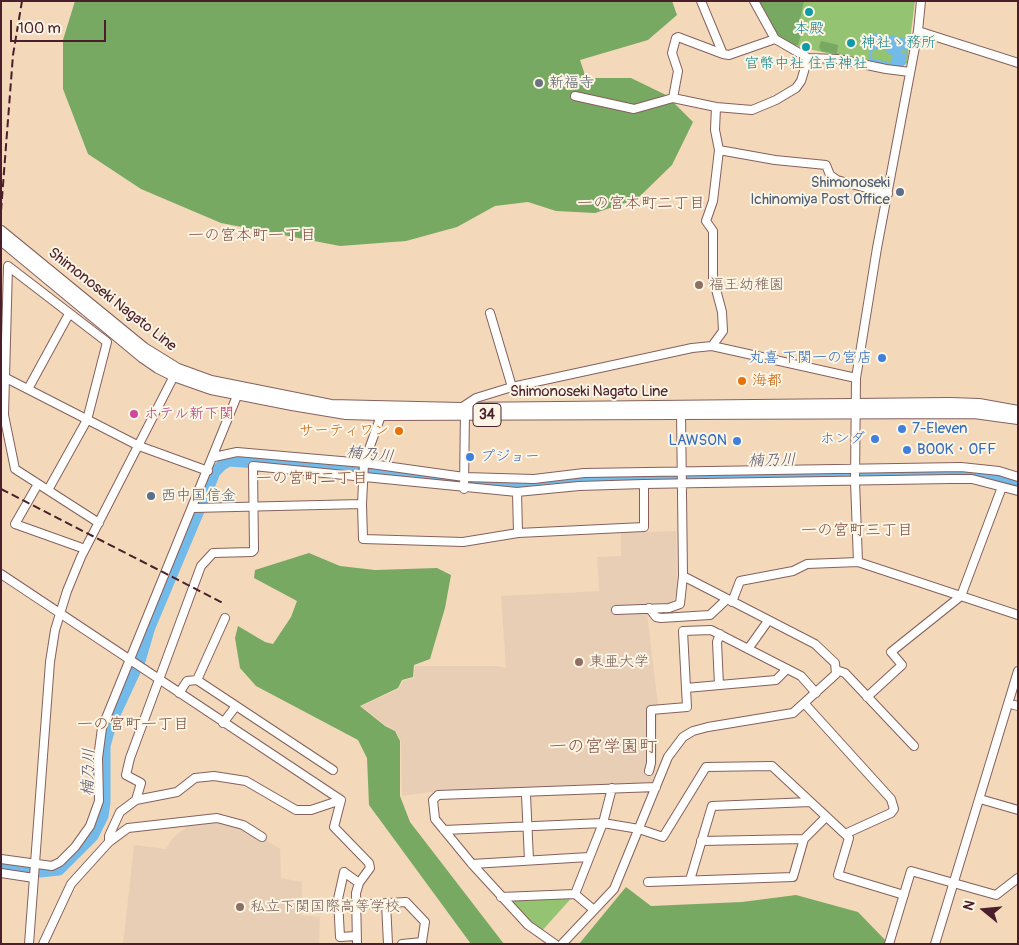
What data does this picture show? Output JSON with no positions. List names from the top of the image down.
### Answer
{
  "streets": {
    "main road": ["Shimonoseki Nagato Line", "34"]
  },
  "districts": [
    "一の宮本町二丁目",
    "一の宮本町一丁目",
    "一の宮町二丁目",
    "一の宮町三丁目",
    "一の宮町一丁目",
    "一の宮学園町"
  ],
  "water": ["楠乃川"],
  "places": [
    "本殿",
    "神社ゝ務所",
    "官幣中社 住吉神社",
    "新福寺",
    "Shimonoseki Ichinomiya Post Office",
    "福王幼稚園",
    "丸喜 下関一の宮店",
    "海都",
    "ホテル新下関",
    "7-Eleven",
    "サーティワン",
    "ホンダ",
    "LAWSON",
    "BOOK・OFF",
    "プジョー",
    "西中国信金",
    "東亜大学",
    "私立下関国際高等学校"
  ],
  "scale_bar": "100 m",
  "north": "left"
}
